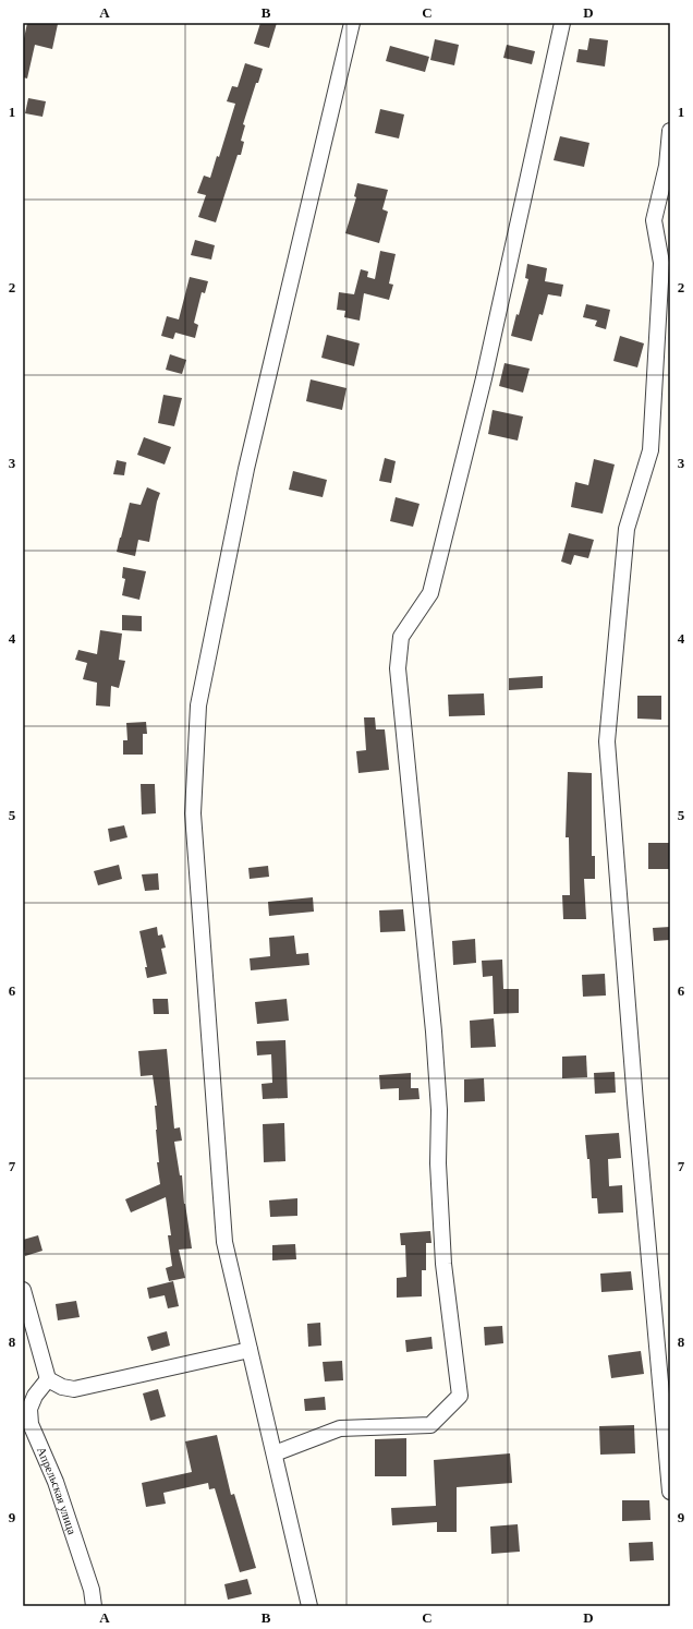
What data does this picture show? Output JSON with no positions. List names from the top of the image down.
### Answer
{
  "streets": {
    "street": ["Апрельская улица"]
  },
  "grid": {
    "columns": [
      "A",
      "B",
      "C",
      "D"
    ],
    "rows": [
      "1",
      "2",
      "3",
      "4",
      "5",
      "6",
      "7",
      "8",
      "9"
    ]
  }
}
